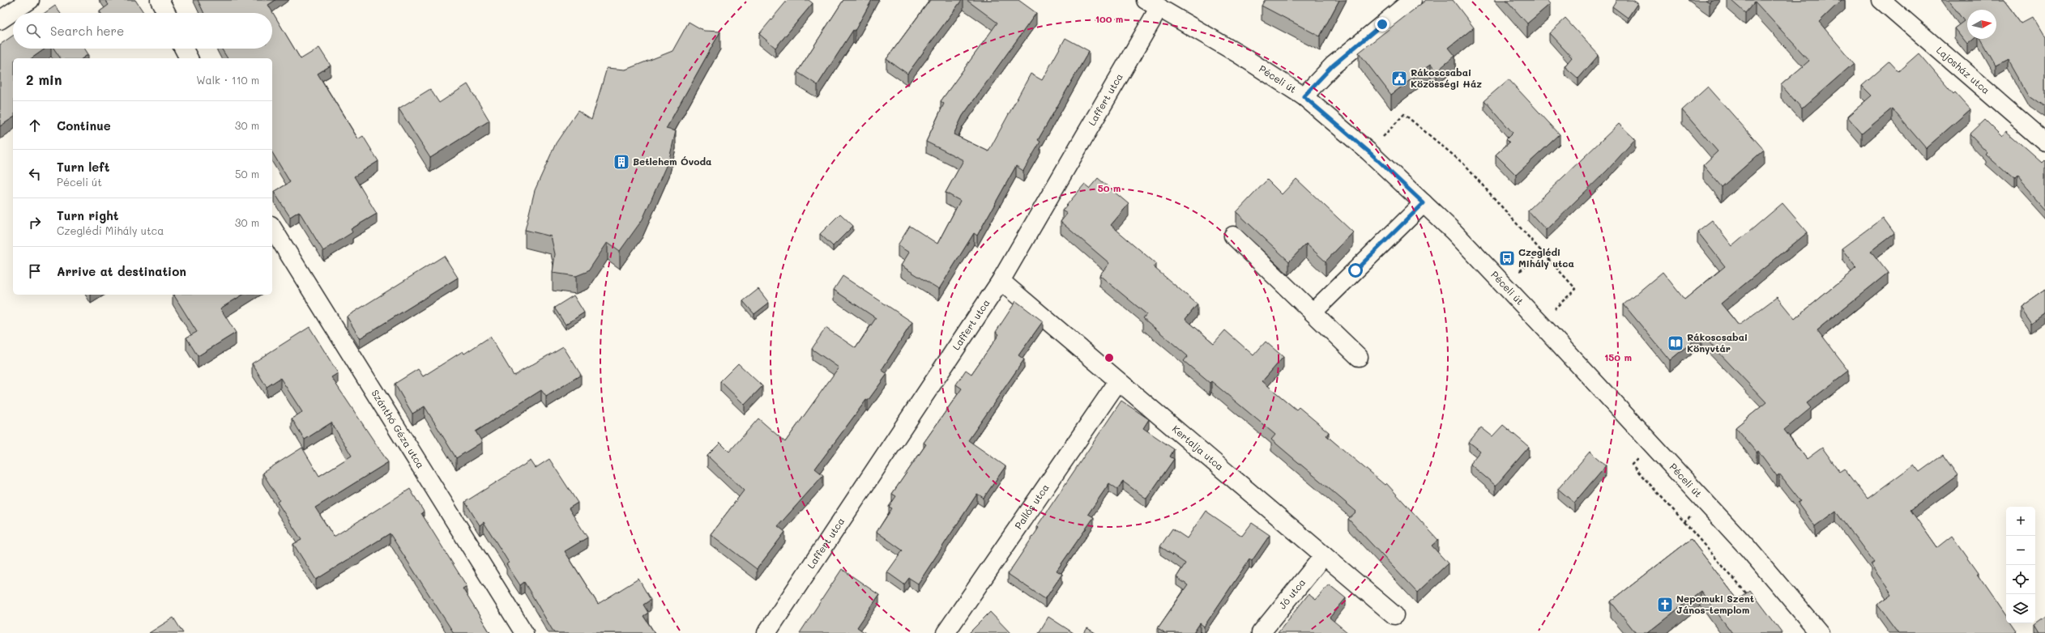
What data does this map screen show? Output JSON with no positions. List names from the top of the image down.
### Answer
{
  "streets": {
    "street": [
      "Lajosház utca",
      "Péceli út",
      "Laffert utca",
      "Szánthó Géza utca",
      "Kertalja utca",
      "Pallós utca",
      "Jó utca"
    ]
  },
  "crossings": [
    ["Péceli út", "Laffert utca"],
    ["Laffert utca", "Kertalja utca"],
    ["Kertalja utca", "Pallós utca"],
    ["Kertalja utca", "Jó utca"]
  ],
  "places": {
    "public building": ["Rákoscsabai Közösségi Ház"],
    "building": ["Betlehem Óvoda"],
    "bus stop": ["Czeglédi Mihály utca"],
    "library": ["Rákoscsabai Könyvtár"],
    "church": ["Nepomuki Szent János-templom"]
  },
  "north": "right",
  "page": {
    "search": "Search here",
    "heading": ["2 min", "Walk · 110 m"],
    "list": [
      ["Continue", "30 m"],
      ["Turn left", "Péceli út", "50 m"],
      ["Turn right", "Czeglédi Mihály utca", "30 m"],
      "Arrive at destination"
    ],
    "map_buttons": ["+", "−"]
  },
  "rings": ["100 m", "50 m", "150 m"]
}
